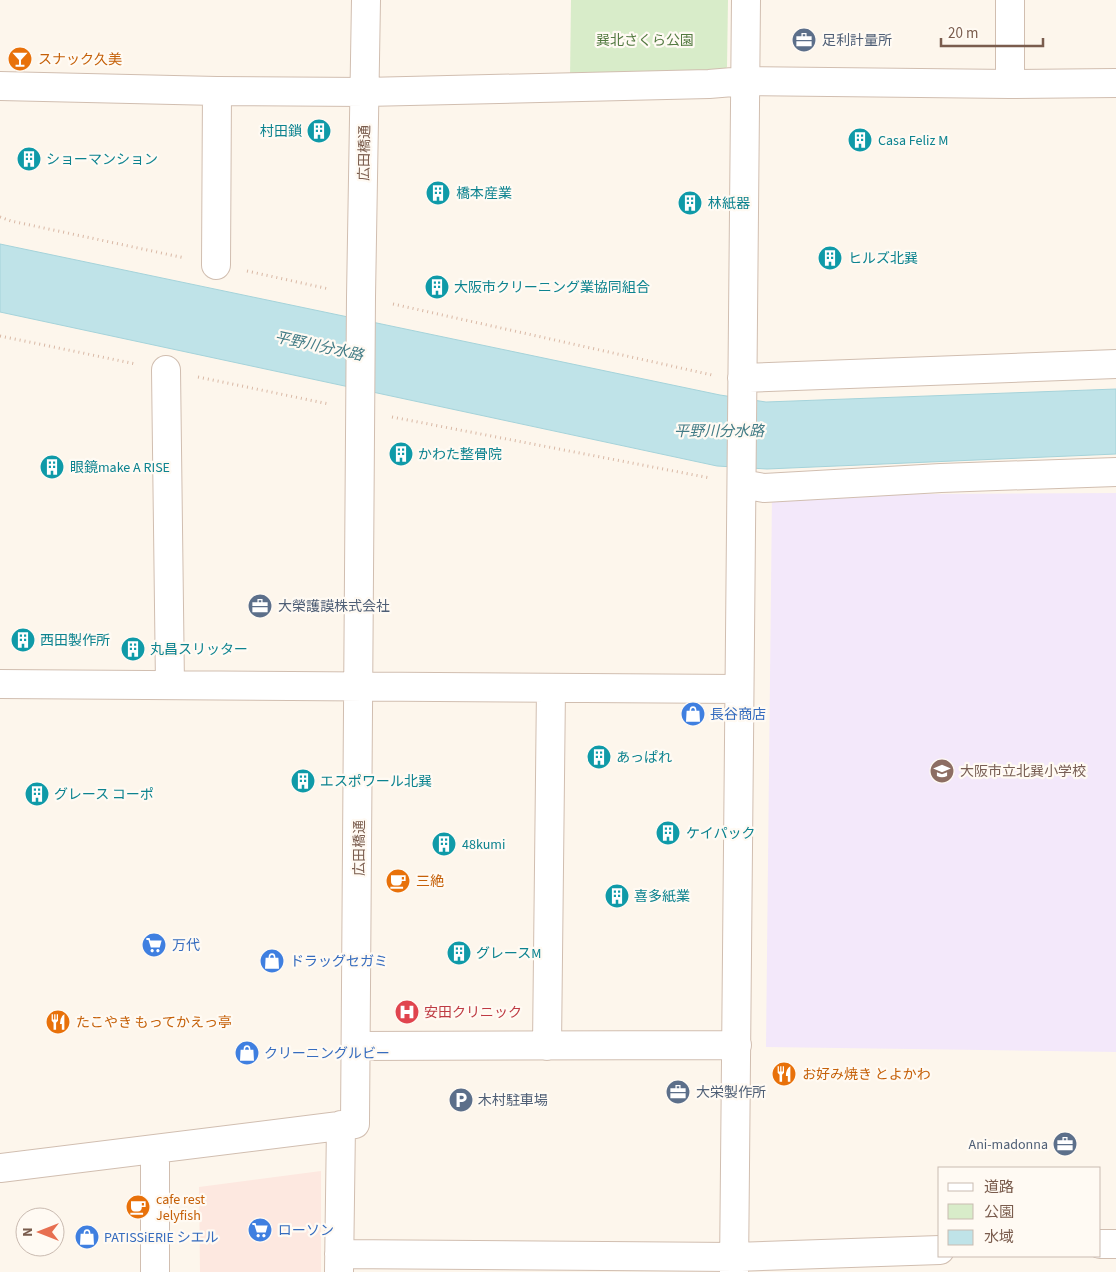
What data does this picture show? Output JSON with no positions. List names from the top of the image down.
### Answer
{
  "streets": {
    "street": ["広田橋通"]
  },
  "water": ["平野川分水路"],
  "parks": ["巽北さくら公園"],
  "places": {
    "office": [
      "足利計量所",
      "大榮護謨株式会社",
      "大栄製作所",
      "Ani-madonna"
    ],
    "bar": ["スナック久美"],
    "building": [
      "村田鎖",
      "Casa Feliz M",
      "ショーマンション",
      "橋本産業",
      "林紙器",
      "ヒルズ北巽",
      "大阪市クリーニング業協同組合",
      "かわた整骨院",
      "眼鏡make A RISE",
      "西田製作所",
      "丸昌スリッター",
      "あっぱれ",
      "エスポワール北巽",
      "グレース コーポ",
      "ケイパック",
      "48kumi",
      "喜多紙業",
      "グレースM"
    ],
    "shop": [
      "長谷商店",
      "ドラッグセガミ",
      "クリーニングルビー",
      "PATISSiERIE シエル"
    ],
    "school or university": ["大阪市立北巽小学校"],
    "cafe": ["三絶", "cafe rest Jelyfish"],
    "supermarket": ["万代", "ローソン"],
    "hospital": ["安田クリニック"],
    "restaurant": ["たこやき もってかえっ亭", "お好み焼き とよかわ"],
    "parking": ["木村駐車場"]
  },
  "legend": ["道路", "公園", "水域"],
  "scale_bar": "20 m",
  "north": "left"
}
